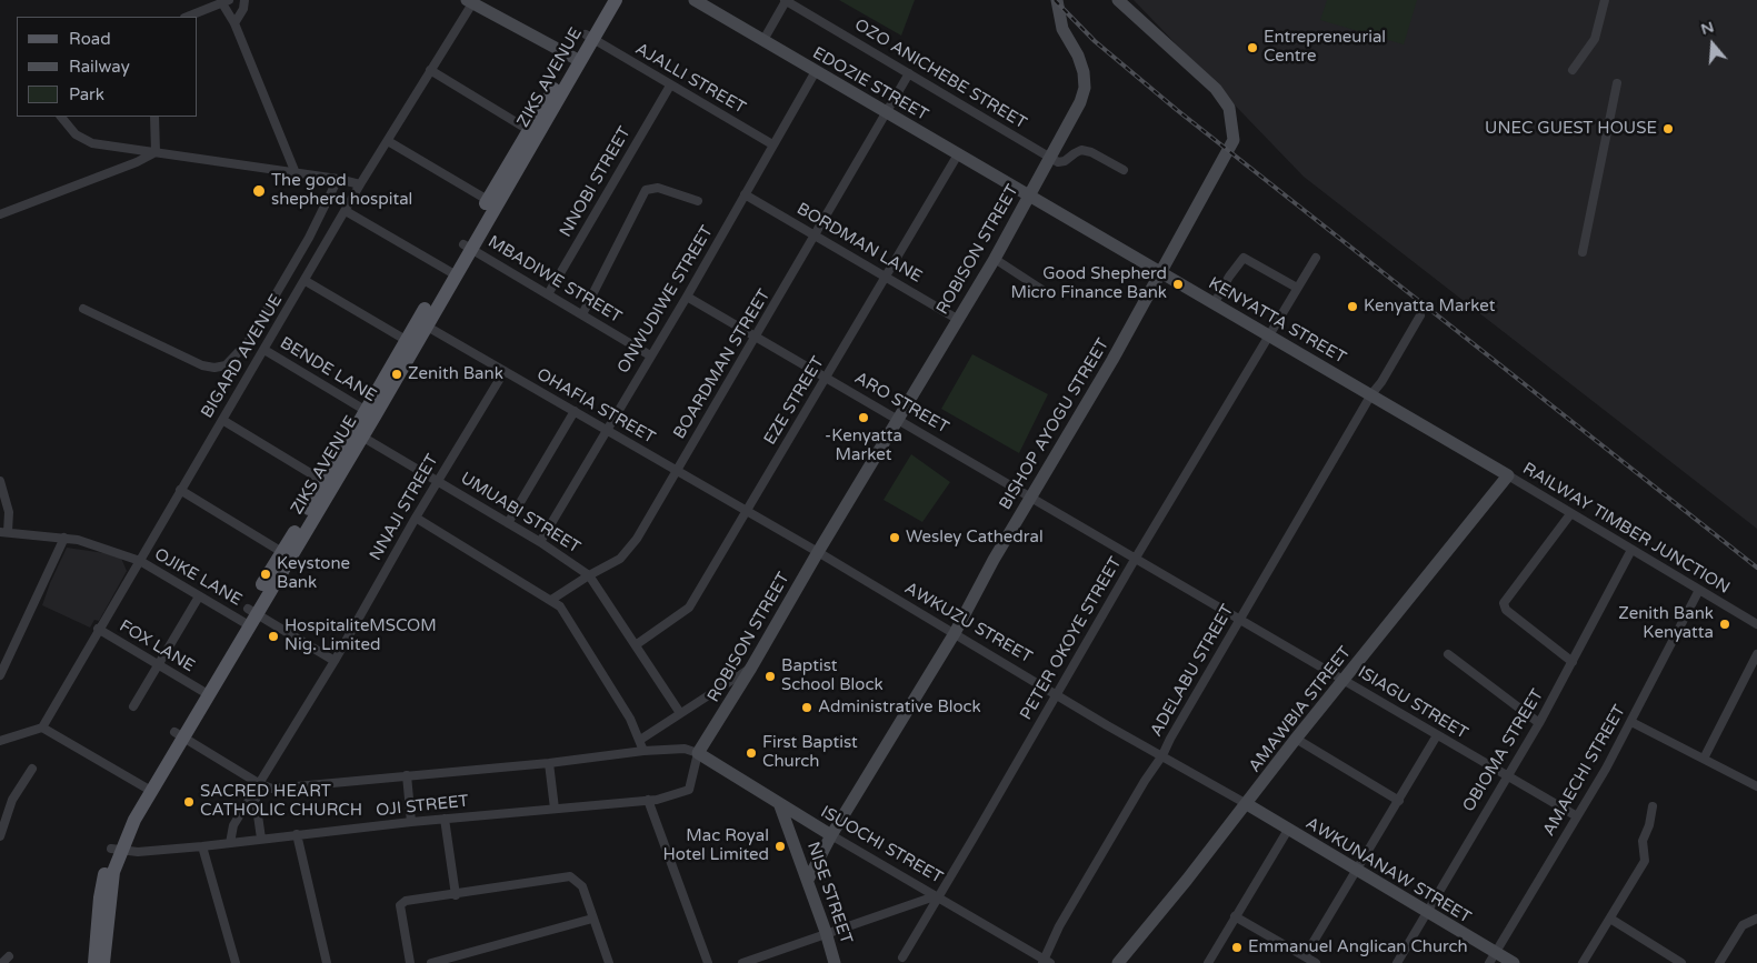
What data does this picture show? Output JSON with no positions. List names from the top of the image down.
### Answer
{
  "streets": {
    "main road": [
      "ZIKS AVENUE",
      "EDOZIE STREET",
      "ROBISON STREET",
      "KENYATTA STREET",
      "BISHOP AYOGU STREET",
      "AMAWBIA STREET",
      "ISUOCHI STREET",
      "AWKUNANAW STREET",
      "NISE STREET"
    ],
    "street": [
      "OZO ANICHEBE STREET",
      "AJALLI STREET",
      "NNOBI STREET",
      "BORDMAN LANE",
      "MBADIWE STREET",
      "ONWUDIWE STREET",
      "BIGARD AVENUE",
      "BOARDMAN STREET",
      "BENDE LANE",
      "EZE STREET",
      "ARO STREET",
      "OHAFIA STREET",
      "NNAJI STREET",
      "UMUABI STREET",
      "RAILWAY TIMBER JUNCTION",
      "OJIKE LANE",
      "AWKUZU STREET",
      "PETER OKOYE STREET",
      "FOX LANE",
      "ADELABU STREET",
      "ISIAGU STREET",
      "OBIOMA STREET",
      "AMAECHI STREET",
      "OJI STREET"
    ]
  },
  "crossings": [
    ["OZO ANICHEBE STREET", "ROBISON STREET"],
    ["OZO ANICHEBE STREET", "BOARDMAN STREET"],
    ["ZIKS AVENUE", "AJALLI STREET"],
    ["ZIKS AVENUE", "MBADIWE STREET"],
    ["ZIKS AVENUE", "BENDE LANE"],
    ["ZIKS AVENUE", "OHAFIA STREET"],
    ["ZIKS AVENUE", "UMUABI STREET"],
    ["ZIKS AVENUE", "OJIKE LANE"],
    ["ZIKS AVENUE", "FOX LANE"],
    ["ZIKS AVENUE", "OJI STREET"],
    ["AJALLI STREET", "NNOBI STREET"],
    ["AJALLI STREET", "ONWUDIWE STREET"],
    ["EDOZIE STREET", "ROBISON STREET"],
    ["EDOZIE STREET", "ONWUDIWE STREET"],
    ["EDOZIE STREET", "KENYATTA STREET"],
    ["EDOZIE STREET", "BOARDMAN STREET"],
    ["EDOZIE STREET", "EZE STREET"],
    ["NNOBI STREET", "MBADIWE STREET"],
    ["BORDMAN LANE", "ROBISON STREET"],
    ["BORDMAN LANE", "ONWUDIWE STREET"],
    ["BORDMAN LANE", "BOARDMAN STREET"],
    ["BORDMAN LANE", "EZE STREET"],
    ["ROBISON STREET", "KENYATTA STREET"],
    ["ROBISON STREET", "ARO STREET"],
    ["ROBISON STREET", "OHAFIA STREET"],
    ["ROBISON STREET", "AWKUZU STREET"],
    ["ROBISON STREET", "OJI STREET"],
    ["ROBISON STREET", "ISUOCHI STREET"],
    ["MBADIWE STREET", "ONWUDIWE STREET"],
    ["ONWUDIWE STREET", "ARO STREET"],
    ["ONWUDIWE STREET", "OHAFIA STREET"],
    ["ONWUDIWE STREET", "UMUABI STREET"],
    ["KENYATTA STREET", "BISHOP AYOGU STREET"],
    ["KENYATTA STREET", "RAILWAY TIMBER JUNCTION"],
    ["KENYATTA STREET", "PETER OKOYE STREET"],
    ["KENYATTA STREET", "ADELABU STREET"],
    ["KENYATTA STREET", "AMAWBIA STREET"],
    ["BIGARD AVENUE", "BENDE LANE"],
    ["BIGARD AVENUE", "OJIKE LANE"],
    ["BIGARD AVENUE", "FOX LANE"],
    ["BOARDMAN STREET", "ARO STREET"],
    ["BOARDMAN STREET", "OHAFIA STREET"],
    ["BOARDMAN STREET", "UMUABI STREET"],
    ["EZE STREET", "ARO STREET"],
    ["EZE STREET", "OHAFIA STREET"],
    ["EZE STREET", "UMUABI STREET"],
    ["ARO STREET", "BISHOP AYOGU STREET"],
    ["ARO STREET", "ISIAGU STREET"],
    ["OHAFIA STREET", "NNAJI STREET"],
    ["OHAFIA STREET", "AWKUZU STREET"],
    ["BISHOP AYOGU STREET", "AWKUZU STREET"],
    ["BISHOP AYOGU STREET", "ISIAGU STREET"],
    ["BISHOP AYOGU STREET", "ISUOCHI STREET"],
    ["BISHOP AYOGU STREET", "NISE STREET"],
    ["NNAJI STREET", "UMUABI STREET"],
    ["NNAJI STREET", "OJI STREET"],
    ["RAILWAY TIMBER JUNCTION", "AMAWBIA STREET"],
    ["RAILWAY TIMBER JUNCTION", "OBIOMA STREET"],
    ["RAILWAY TIMBER JUNCTION", "AMAECHI STREET"],
    ["AWKUZU STREET", "PETER OKOYE STREET"],
    ["AWKUZU STREET", "ADELABU STREET"],
    ["AWKUZU STREET", "AMAWBIA STREET"],
    ["AWKUZU STREET", "AWKUNANAW STREET"],
    ["PETER OKOYE STREET", "ISIAGU STREET"],
    ["PETER OKOYE STREET", "ISUOCHI STREET"],
    ["ADELABU STREET", "ISIAGU STREET"],
    ["ADELABU STREET", "ISUOCHI STREET"],
    ["ISIAGU STREET", "AMAWBIA STREET"],
    ["ISIAGU STREET", "OBIOMA STREET"],
    ["ISIAGU STREET", "AMAECHI STREET"],
    ["AMAWBIA STREET", "AWKUNANAW STREET"],
    ["OBIOMA STREET", "AWKUNANAW STREET"],
    ["AMAECHI STREET", "AWKUNANAW STREET"],
    ["OJI STREET", "ISUOCHI STREET"],
    ["ISUOCHI STREET", "NISE STREET"]
  ],
  "places": [
    "Entrepreneurial Centre",
    "UNEC GUEST HOUSE",
    "The good shepherd hospital",
    "Good Shepherd Micro Finance Bank",
    "Kenyatta Market",
    "Zenith Bank",
    "-Kenyatta Market",
    "Wesley Cathedral",
    "Keystone Bank",
    "Zenith Bank Kenyatta",
    "HospitaliteMSCOM Nig. Limited",
    "Baptist School Block",
    "Administrative Block",
    "First Baptist Church",
    "SACRED HEART CATHOLIC CHURCH",
    "Mac Royal Hotel Limited",
    "Emmanuel Anglican Church"
  ],
  "legend": ["Road", "Railway", "Park"],
  "north": "top"
}
